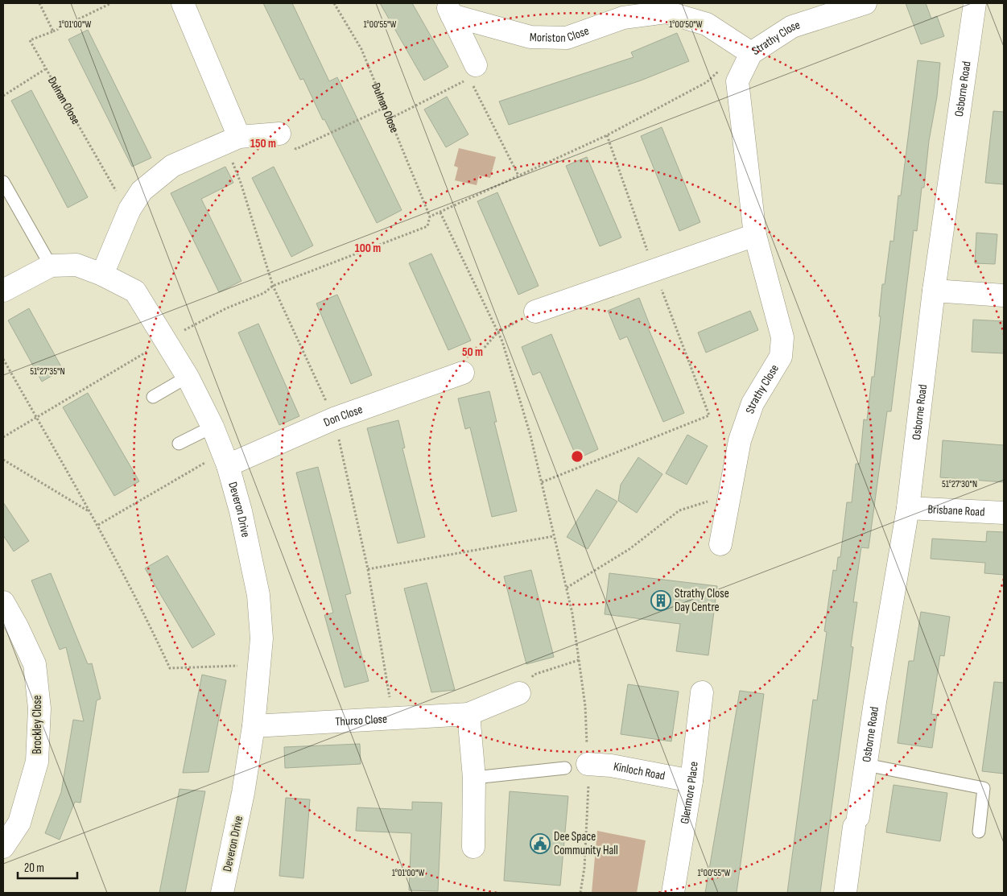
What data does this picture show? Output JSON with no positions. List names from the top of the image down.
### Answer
{
  "streets": {
    "street": [
      "Moriston Close",
      "Strathy Close",
      "Osborne Road",
      "Don Close",
      "Deveron Drive",
      "Brisbane Road",
      "Thurso Close",
      "Brockley Close",
      "Kinloch Road",
      "Glenmore Place"
    ],
    "path": ["Dulnan Close"]
  },
  "crossings": [
    ["Moriston Close", "Strathy Close"],
    ["Osborne Road", "Brisbane Road"],
    ["Don Close", "Deveron Drive"],
    ["Deveron Drive", "Thurso Close"],
    ["Kinloch Road", "Glenmore Place"]
  ],
  "places": {
    "building": ["Strathy Close Day Centre"],
    "public building": ["Dee Space Community Hall"]
  },
  "scale_bar": "20 m",
  "coordinates": [
    "1°01'00\"W",
    "1°00'55\"W",
    "1°00'50\"W",
    "51°27'35\"N",
    "51°27'30\"N"
  ],
  "rings": ["150 m", "100 m", "50 m"]
}
